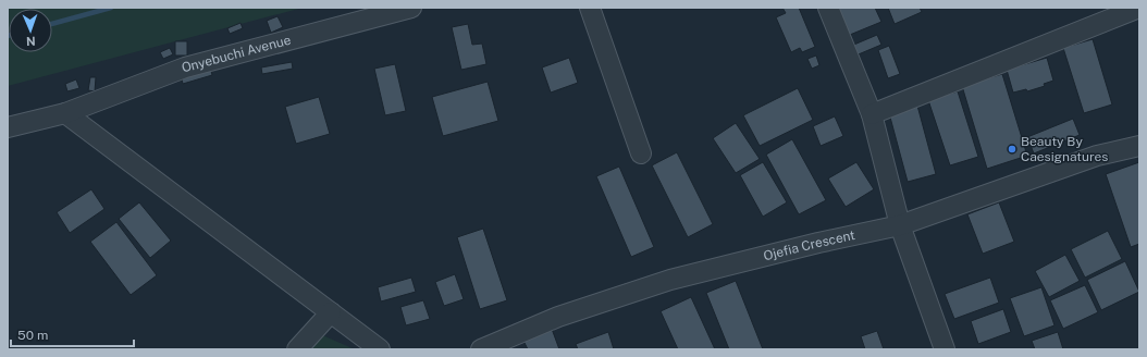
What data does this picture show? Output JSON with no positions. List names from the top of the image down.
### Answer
{
  "streets": {
    "street": ["Onyebuchi Avenue", "Ojefia Crescent"]
  },
  "places": ["Beauty By Caesignatures"],
  "scale_bar": "50 m",
  "north": "bottom"
}
